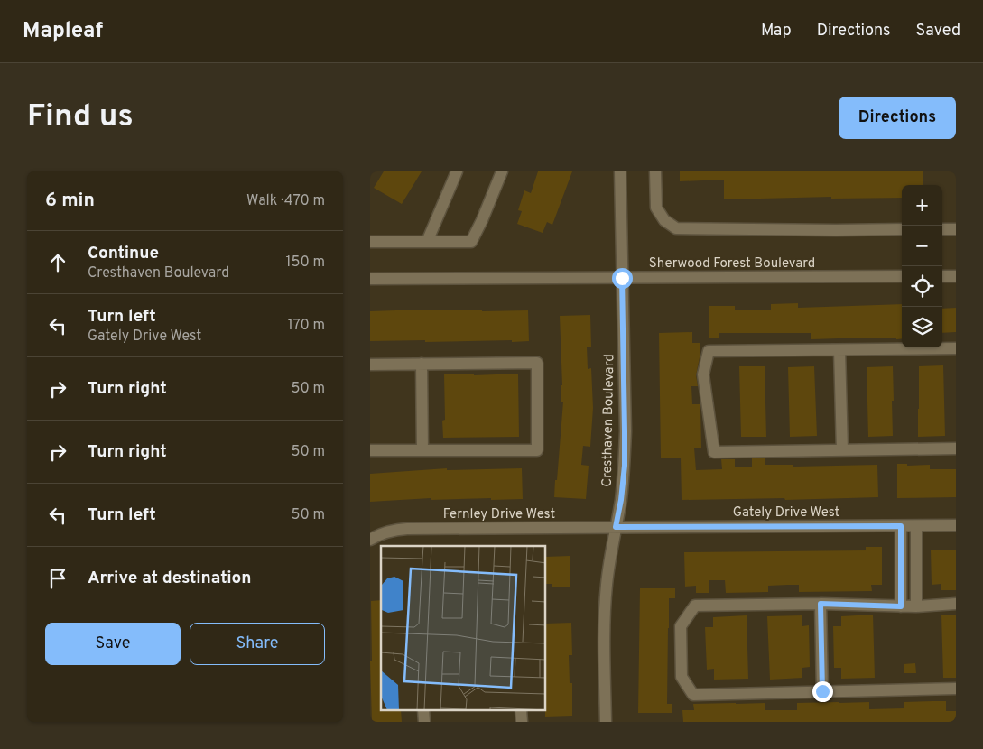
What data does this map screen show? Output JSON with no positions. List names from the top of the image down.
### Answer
{
  "streets": {
    "street": [
      "Sherwood Forest Boulevard",
      "Cresthaven Boulevard",
      "Gately Drive West",
      "Fernley Drive West"
    ]
  },
  "crossings": [
    ["Sherwood Forest Boulevard", "Cresthaven Boulevard"],
    ["Cresthaven Boulevard", "Gately Drive West"],
    ["Cresthaven Boulevard", "Fernley Drive West"],
    ["Gately Drive West", "Fernley Drive West"]
  ],
  "page": {
    "header": "Mapleaf",
    "nav": ["Map", "Directions", "Saved"],
    "buttons": [
      "Directions",
      ["Save", "Share"]
    ],
    "title": "Find us",
    "heading": ["6 min", "Walk · 470 m"],
    "map_buttons": ["+", "−"],
    "list": [
      ["Continue", "Cresthaven Boulevard", "150 m"],
      ["Turn left", "Gately Drive West", "170 m"],
      ["Turn right", "50 m"],
      ["Turn right", "50 m"],
      ["Turn left", "50 m"],
      "Arrive at destination"
    ]
  }
}
